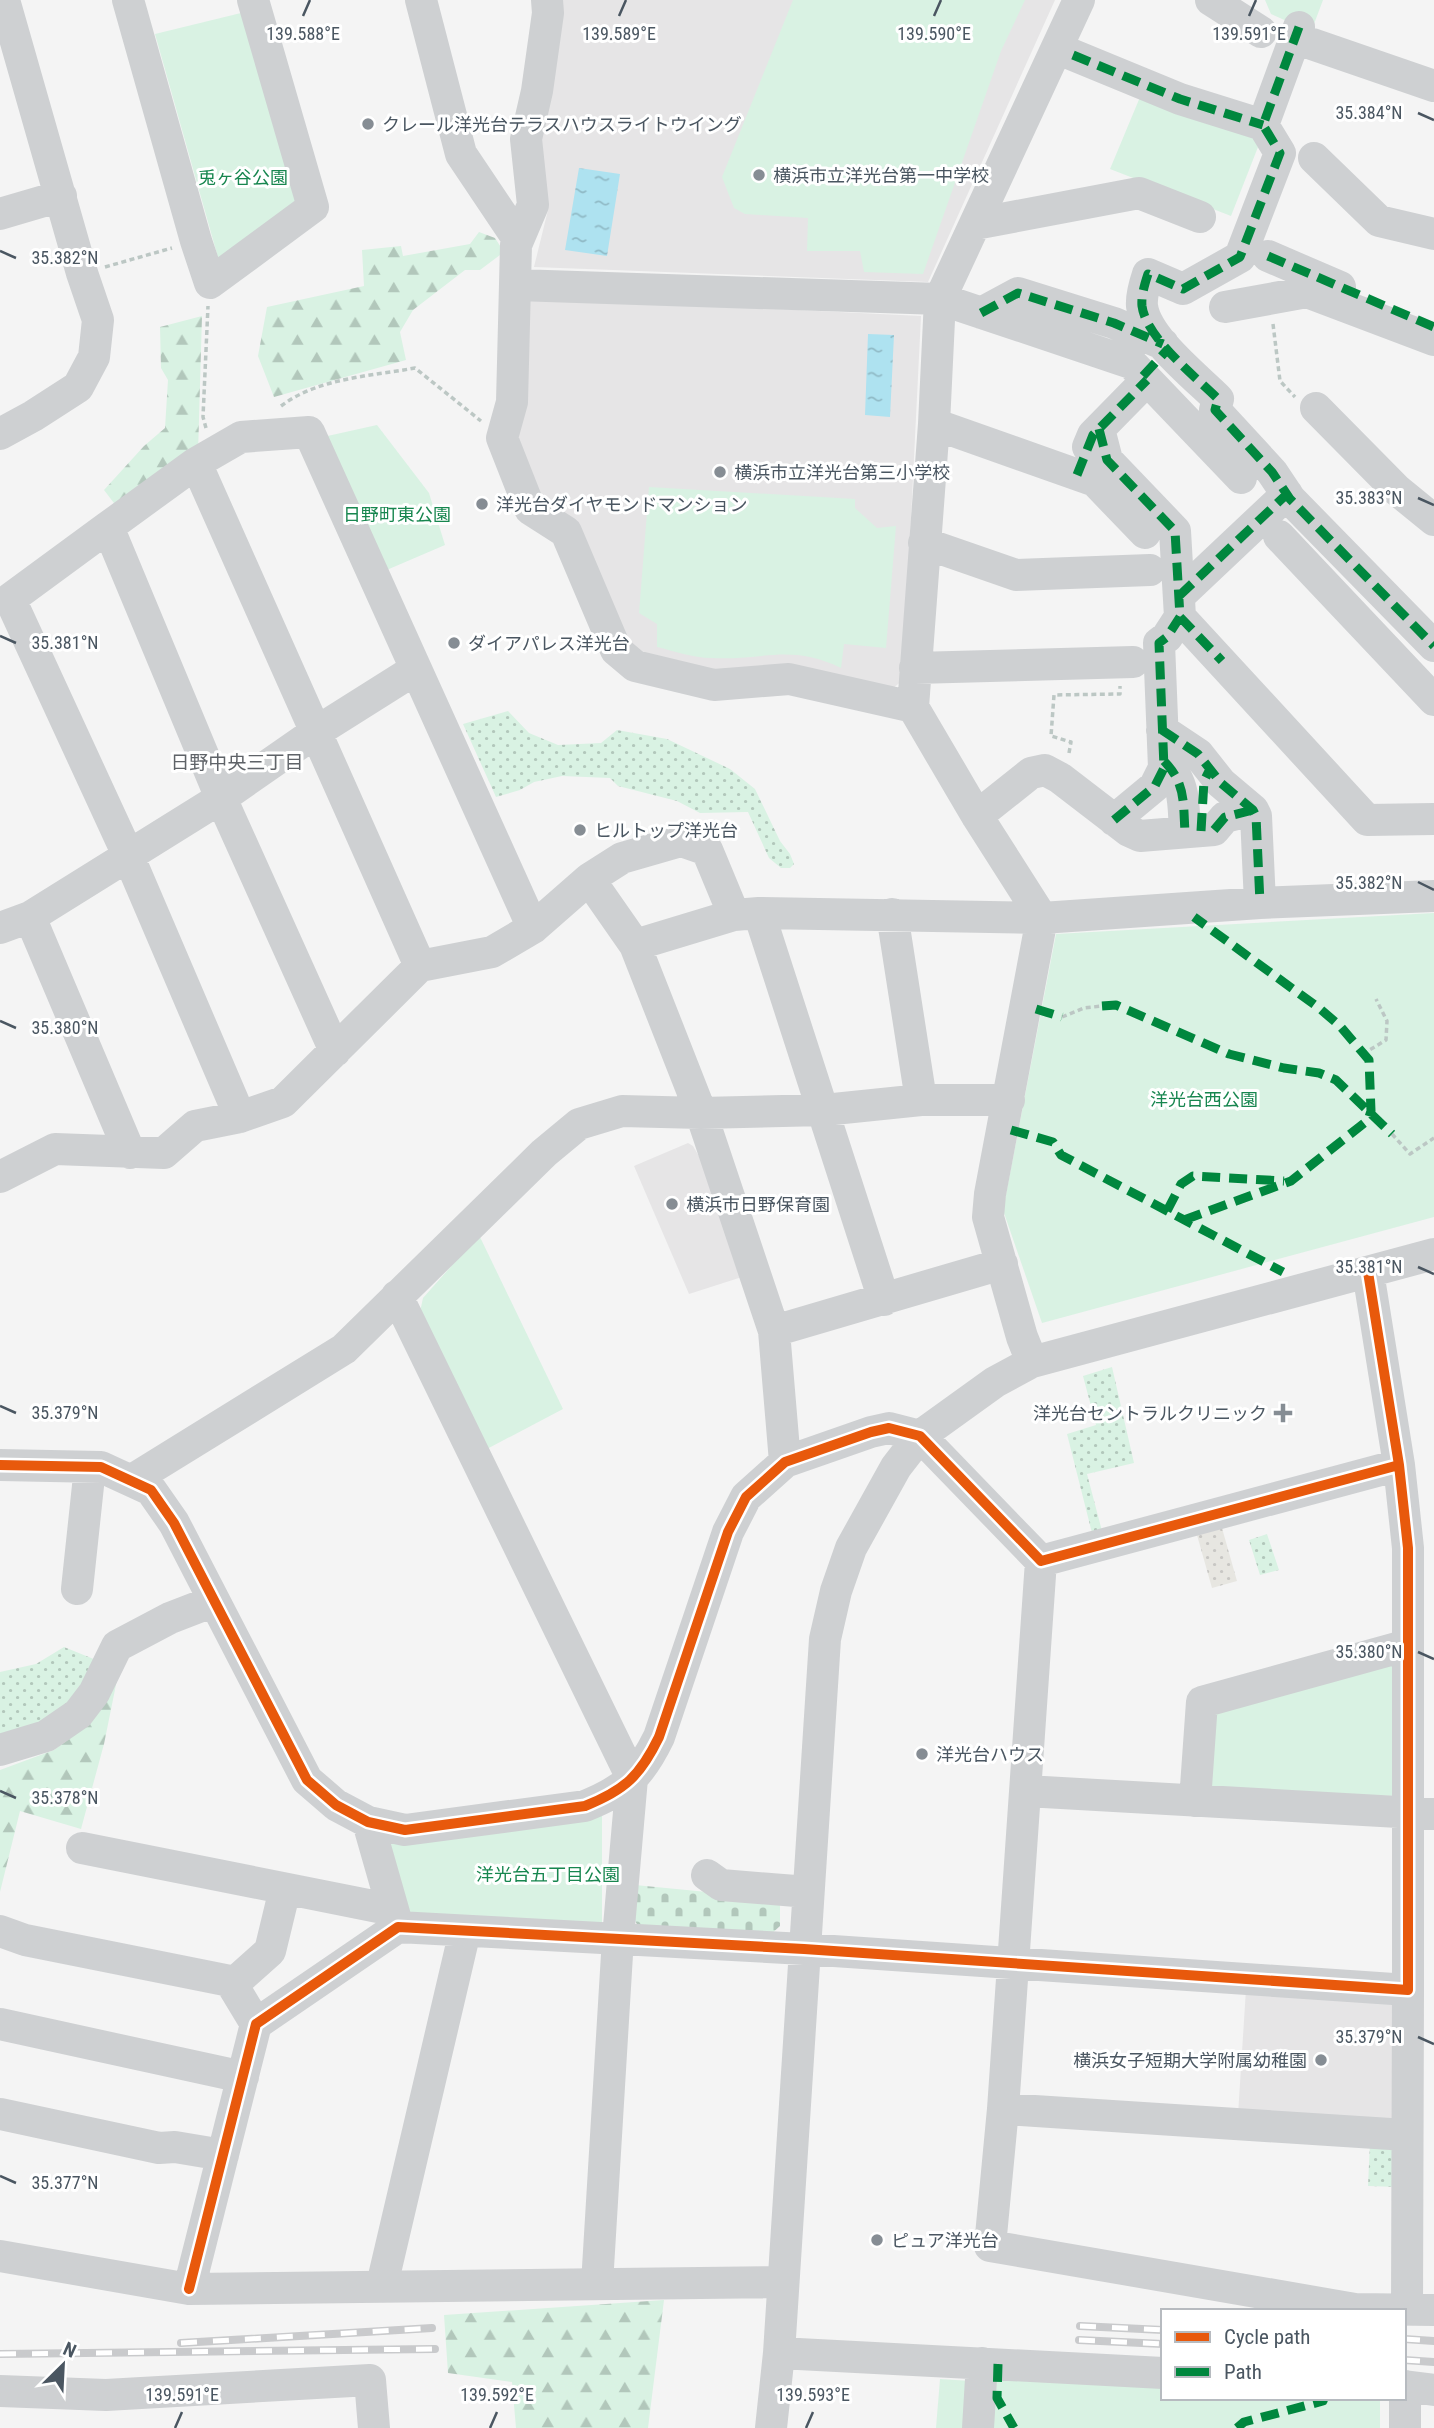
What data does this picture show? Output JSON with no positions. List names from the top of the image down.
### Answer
{
  "districts": ["日野中央三丁目"],
  "parks": [
    "兎ヶ谷公園",
    "日野町東公園",
    "洋光台西公園",
    "洋光台五丁目公園"
  ],
  "places": {
    "other": [
      "クレール洋光台テラスハウスライトウイング",
      "横浜市立洋光台第一中学校",
      "横浜市立洋光台第三小学校",
      "洋光台ダイヤモンドマンション",
      "ダイアパレス洋光台",
      "ヒルトップ洋光台",
      "横浜市日野保育園",
      "洋光台ハウス",
      "横浜女子短期大学附属幼稚園",
      "ピュア洋光台"
    ],
    "health": ["洋光台セントラルクリニック"]
  },
  "legend": ["Cycle path", "Path"],
  "north": "top right",
  "coordinates": [
    "139.588°E",
    "139.589°E",
    "139.590°E",
    "139.591°E",
    "35.384°N",
    "35.382°N",
    "35.383°N",
    "35.381°N",
    "35.380°N",
    "35.379°N",
    "35.378°N",
    "35.377°N",
    "139.592°E",
    "139.593°E"
  ]
}
